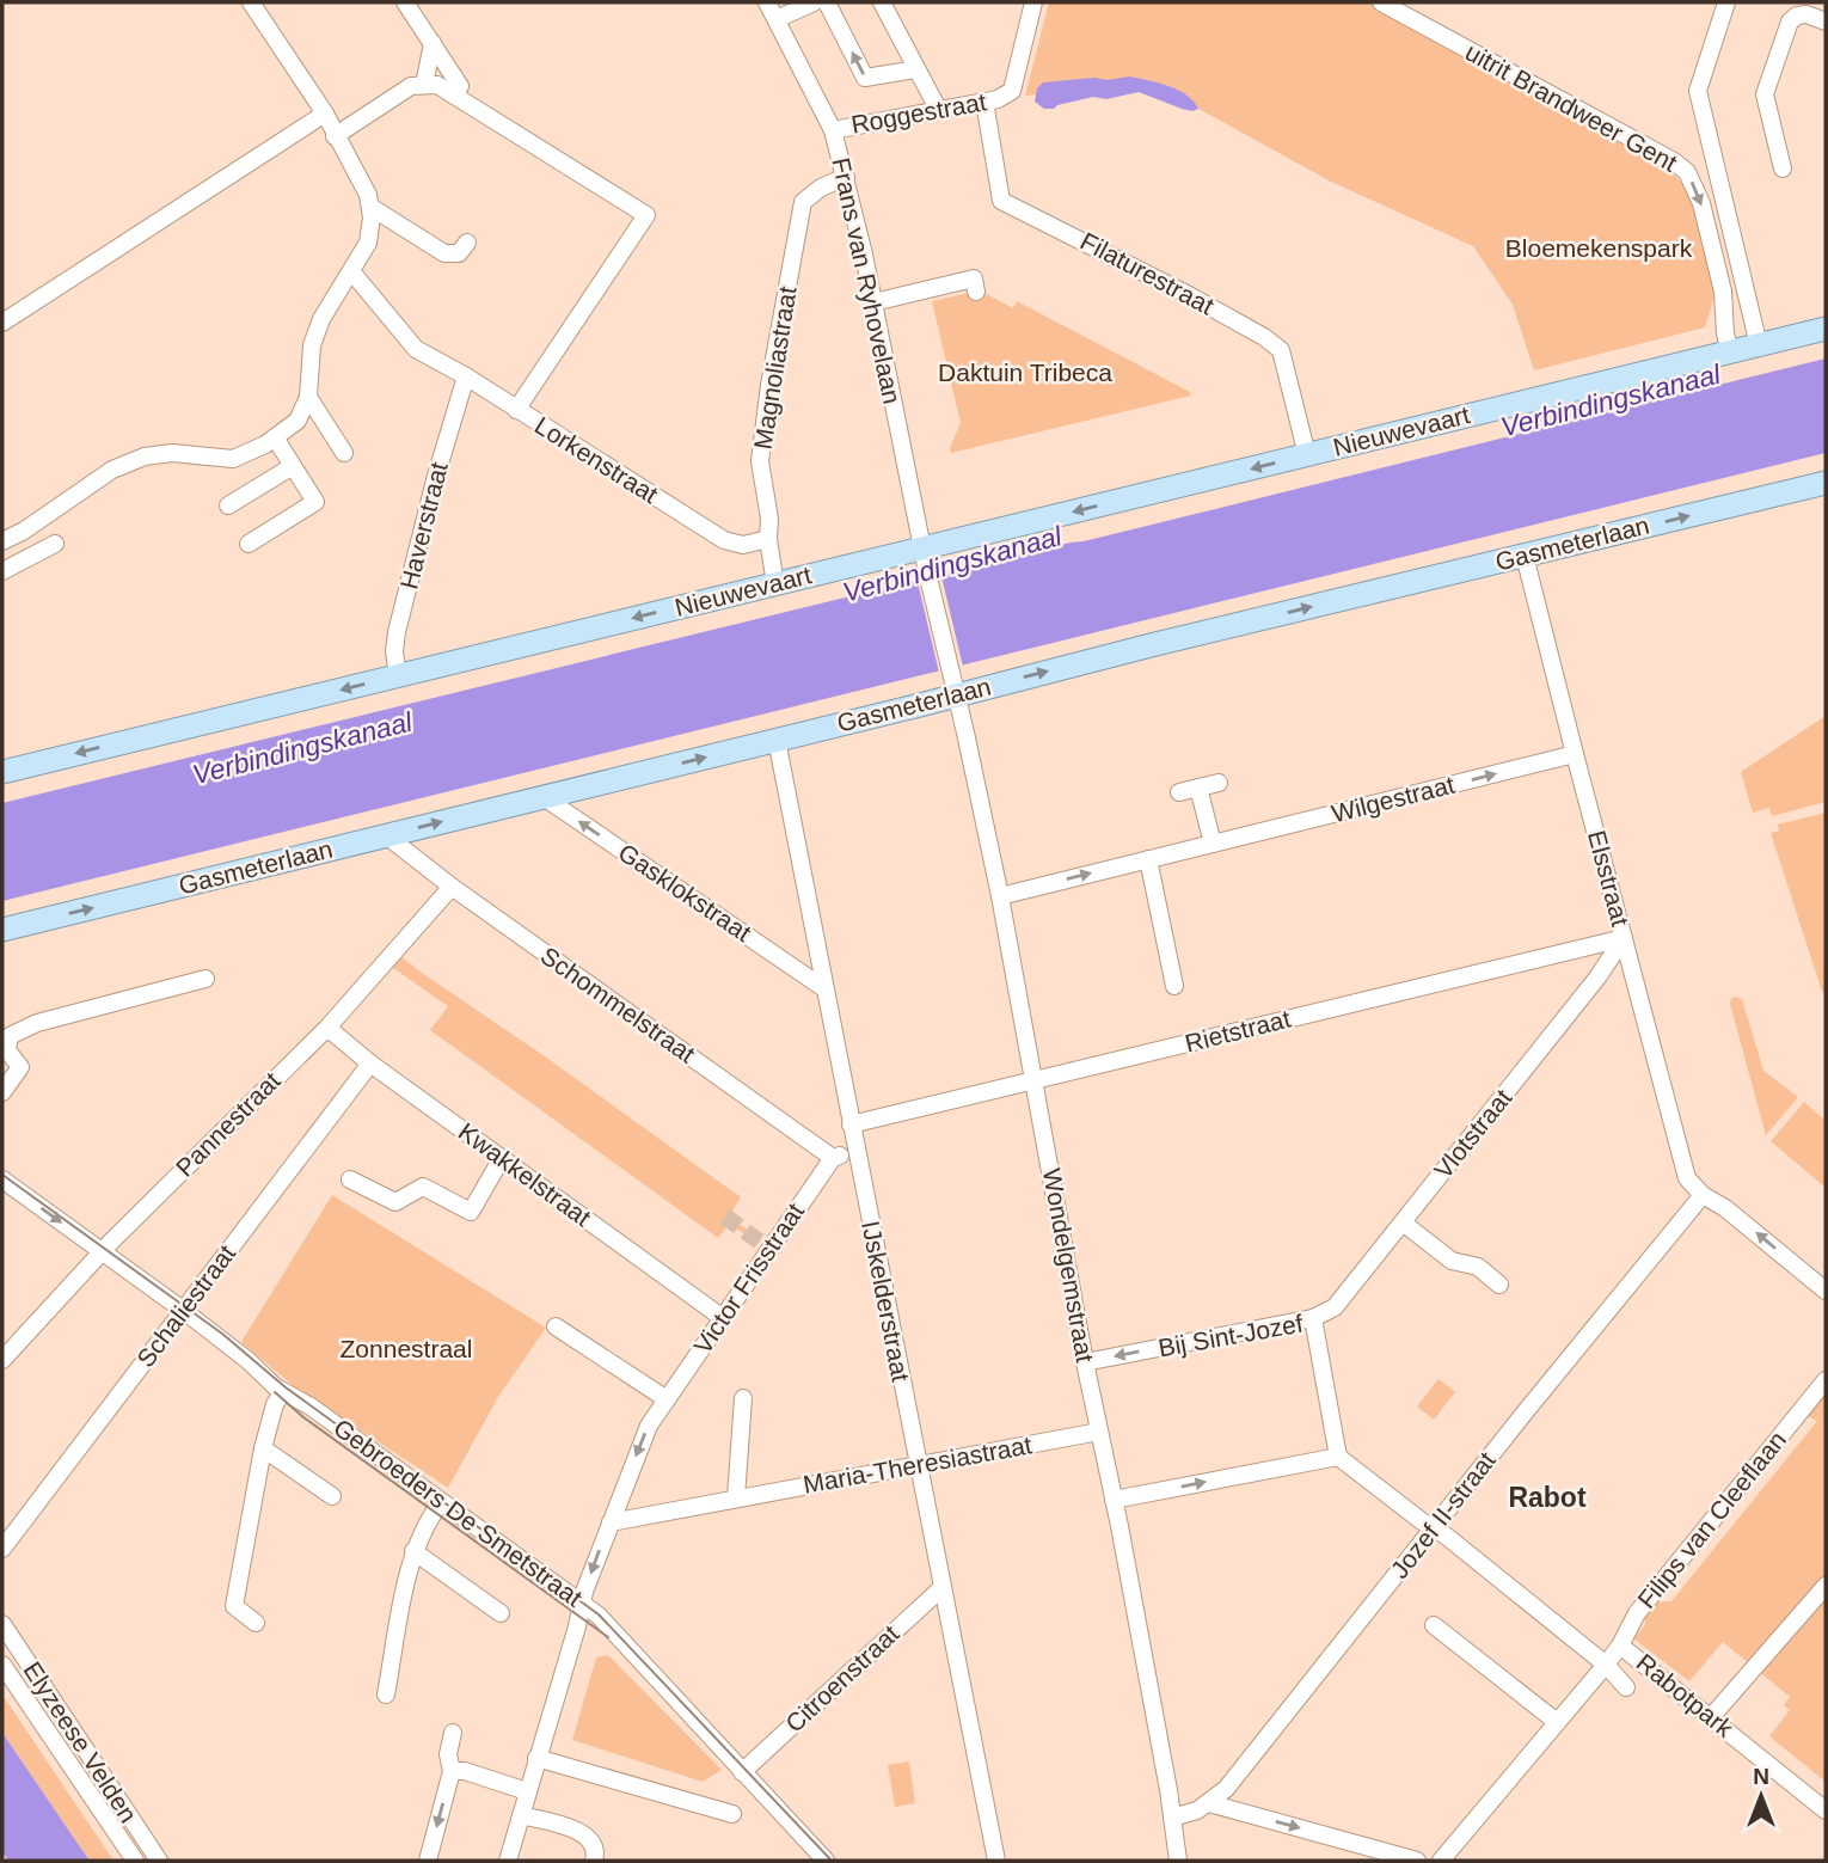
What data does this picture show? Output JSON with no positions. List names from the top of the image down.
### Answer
{
  "streets": {
    "main road": ["Nieuwevaart", "Gasmeterlaan"],
    "street": [
      "uitrit Brandweer Gent",
      "Roggestraat",
      "Filaturestraat",
      "Frans van Ryhovelaan",
      "Magnoliastraat",
      "Lorkenstraat",
      "Haverstraat",
      "Wilgestraat",
      "Elsstraat",
      "Gasklokstraat",
      "Schommelstraat",
      "Rietstraat",
      "Pannestraat",
      "Vlotstraat",
      "Kwakkelstraat",
      "Wondelgemstraat",
      "Victor Frisstraat",
      "IJskelderstraat",
      "Schaliestraat",
      "Bij Sint-Jozef",
      "Maria-Theresiastraat",
      "Gebroeders De Smetstraat",
      "Jozef II-straat",
      "Filips van Cleeflaan",
      "Citroenstraat",
      "Rabotpark",
      "Elyzeese Velden"
    ]
  },
  "crossings": [
    ["uitrit Brandweer Gent", "Nieuwevaart"],
    ["Roggestraat", "Filaturestraat"],
    ["Roggestraat", "Frans van Ryhovelaan"],
    ["Filaturestraat", "Nieuwevaart"],
    ["Frans van Ryhovelaan", "Magnoliastraat"],
    ["Frans van Ryhovelaan", "Nieuwevaart"],
    ["Frans van Ryhovelaan", "Wondelgemstraat"],
    ["Magnoliastraat", "Nieuwevaart"],
    ["Magnoliastraat", "Lorkenstraat"],
    ["Nieuwevaart", "Haverstraat"],
    ["Lorkenstraat", "Haverstraat"],
    ["Gasmeterlaan", "Elsstraat"],
    ["Gasmeterlaan", "Gasklokstraat"],
    ["Gasmeterlaan", "Schommelstraat"],
    ["Gasmeterlaan", "Wondelgemstraat"],
    ["Gasmeterlaan", "IJskelderstraat"],
    ["Wilgestraat", "Elsstraat"],
    ["Wilgestraat", "Wondelgemstraat"],
    ["Elsstraat", "Rietstraat"],
    ["Elsstraat", "Vlotstraat"],
    ["Elsstraat", "Jozef II-straat"],
    ["Gasklokstraat", "IJskelderstraat"],
    ["Schommelstraat", "Pannestraat"],
    ["Schommelstraat", "Victor Frisstraat"],
    ["Rietstraat", "Vlotstraat"],
    ["Rietstraat", "Wondelgemstraat"],
    ["Rietstraat", "IJskelderstraat"],
    ["Pannestraat", "Kwakkelstraat"],
    ["Pannestraat", "Gebroeders De Smetstraat"],
    ["Vlotstraat", "Bij Sint-Jozef"],
    ["Kwakkelstraat", "Victor Frisstraat"],
    ["Kwakkelstraat", "Schaliestraat"],
    ["Wondelgemstraat", "Bij Sint-Jozef"],
    ["Wondelgemstraat", "Maria-Theresiastraat"],
    ["Wondelgemstraat", "Jozef II-straat"],
    ["Victor Frisstraat", "Maria-Theresiastraat"],
    ["Victor Frisstraat", "Gebroeders De Smetstraat"],
    ["IJskelderstraat", "Maria-Theresiastraat"],
    ["IJskelderstraat", "Citroenstraat"],
    ["Schaliestraat", "Gebroeders De Smetstraat"],
    ["Gebroeders De Smetstraat", "Citroenstraat"],
    ["Filips van Cleeflaan", "Rabotpark"]
  ],
  "one_way": [
    "uitrit Brandweer Gent",
    "Nieuwevaart",
    "Gasmeterlaan",
    "Wilgestraat",
    "Gasklokstraat"
  ],
  "districts": ["Rabot"],
  "water": ["Verbindingskanaal"],
  "parks": ["Bloemekenspark", "Daktuin Tribeca", "Zonnestraal"],
  "north": "top"
}
